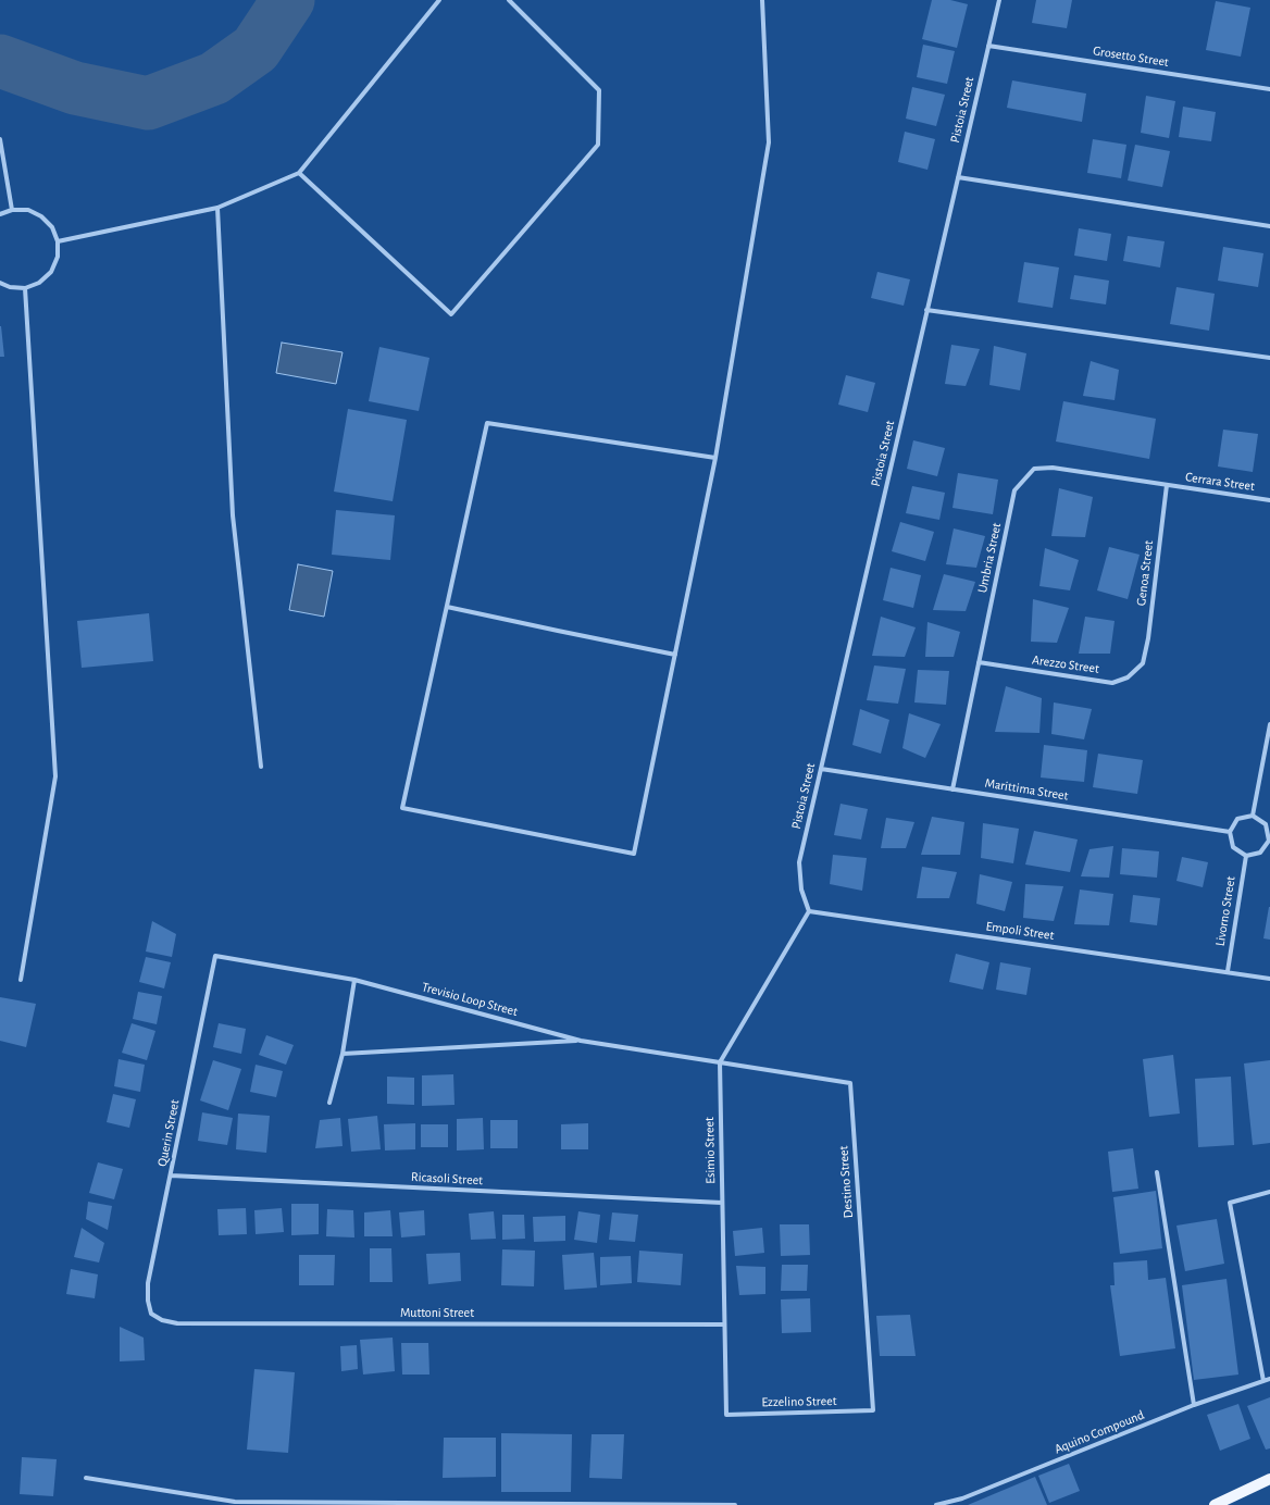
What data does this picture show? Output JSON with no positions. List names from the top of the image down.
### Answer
{
  "streets": {
    "street": [
      "Grosetto Street",
      "Pistoia Street",
      "Cerrara Street",
      "Umbria Street",
      "Genoa Street",
      "Arezzo Street",
      "Marittima Street",
      "Livorno Street",
      "Empoli Street",
      "Trevisio Loop Street",
      "Querin Street",
      "Esimio Street",
      "Ricasoli Street",
      "Destino Street",
      "Muttoni Street",
      "Ezzelino Street",
      "Aquino Compound"
    ]
  },
  "crossings": [
    ["Grosetto Street", "Pistoia Street"],
    ["Pistoia Street", "Marittima Street"],
    ["Pistoia Street", "Empoli Street"],
    ["Cerrara Street", "Umbria Street"],
    ["Cerrara Street", "Genoa Street"],
    ["Umbria Street", "Genoa Street"],
    ["Umbria Street", "Arezzo Street"],
    ["Umbria Street", "Marittima Street"],
    ["Genoa Street", "Arezzo Street"],
    ["Marittima Street", "Livorno Street"],
    ["Livorno Street", "Empoli Street"],
    ["Trevisio Loop Street", "Querin Street"],
    ["Trevisio Loop Street", "Esimio Street"],
    ["Trevisio Loop Street", "Destino Street"],
    ["Querin Street", "Ricasoli Street"],
    ["Querin Street", "Muttoni Street"],
    ["Esimio Street", "Ricasoli Street"],
    ["Esimio Street", "Destino Street"],
    ["Esimio Street", "Muttoni Street"],
    ["Esimio Street", "Ezzelino Street"],
    ["Destino Street", "Ezzelino Street"]
  ]
}
